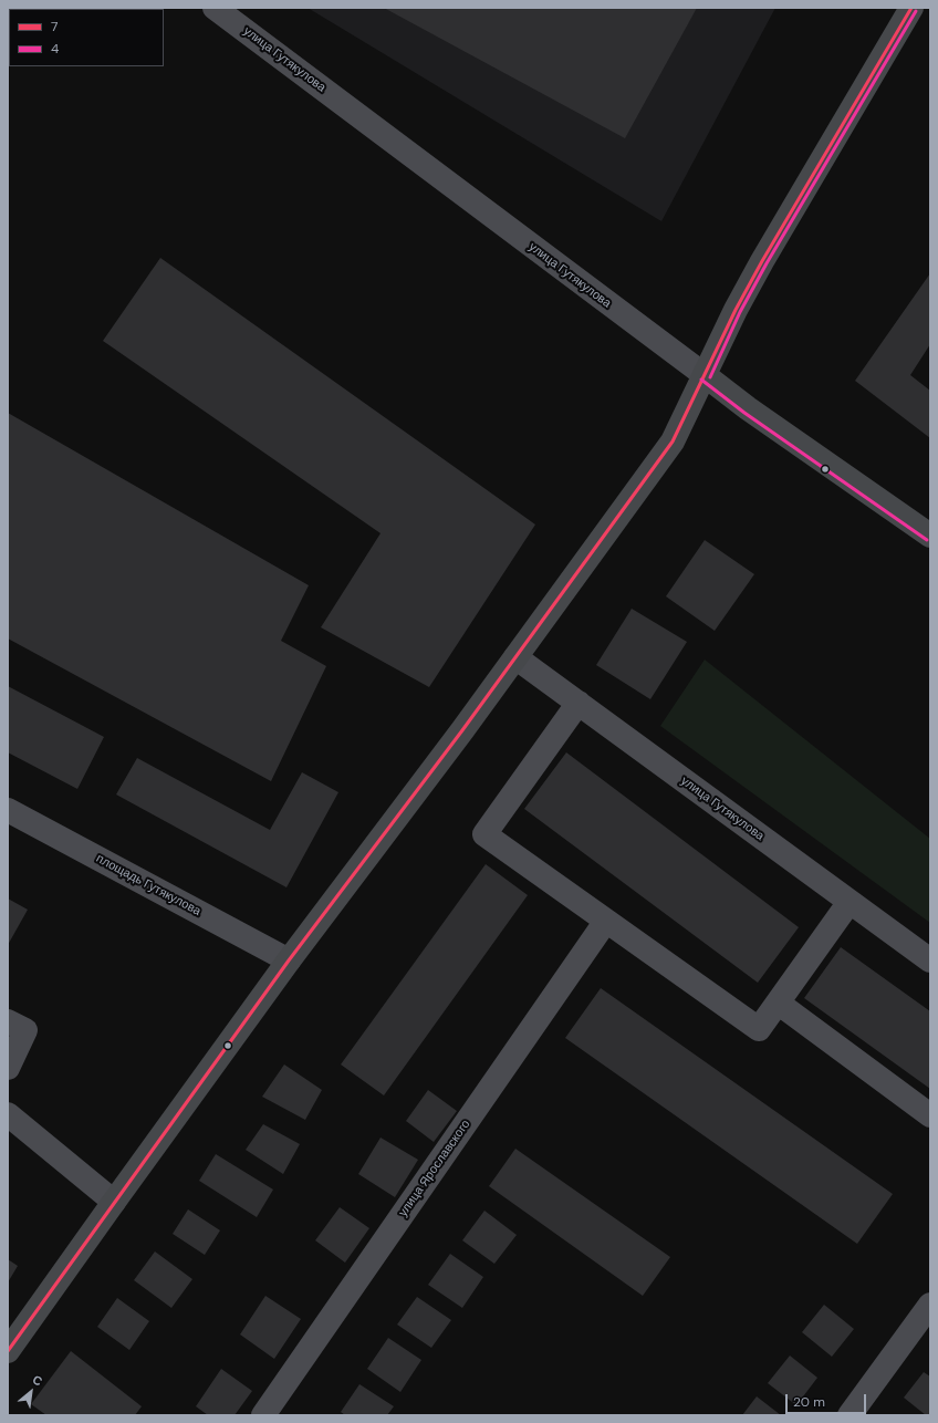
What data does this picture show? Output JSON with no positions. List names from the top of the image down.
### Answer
{
  "streets": {
    "main road": ["улица Гутякулова"],
    "street": ["площадь Гутякулова", "улица Ярославского"]
  },
  "lines": ["transit line 7", "transit line 4"],
  "legend": ["7", "4"],
  "scale_bar": "20 m",
  "north": "top right"
}
